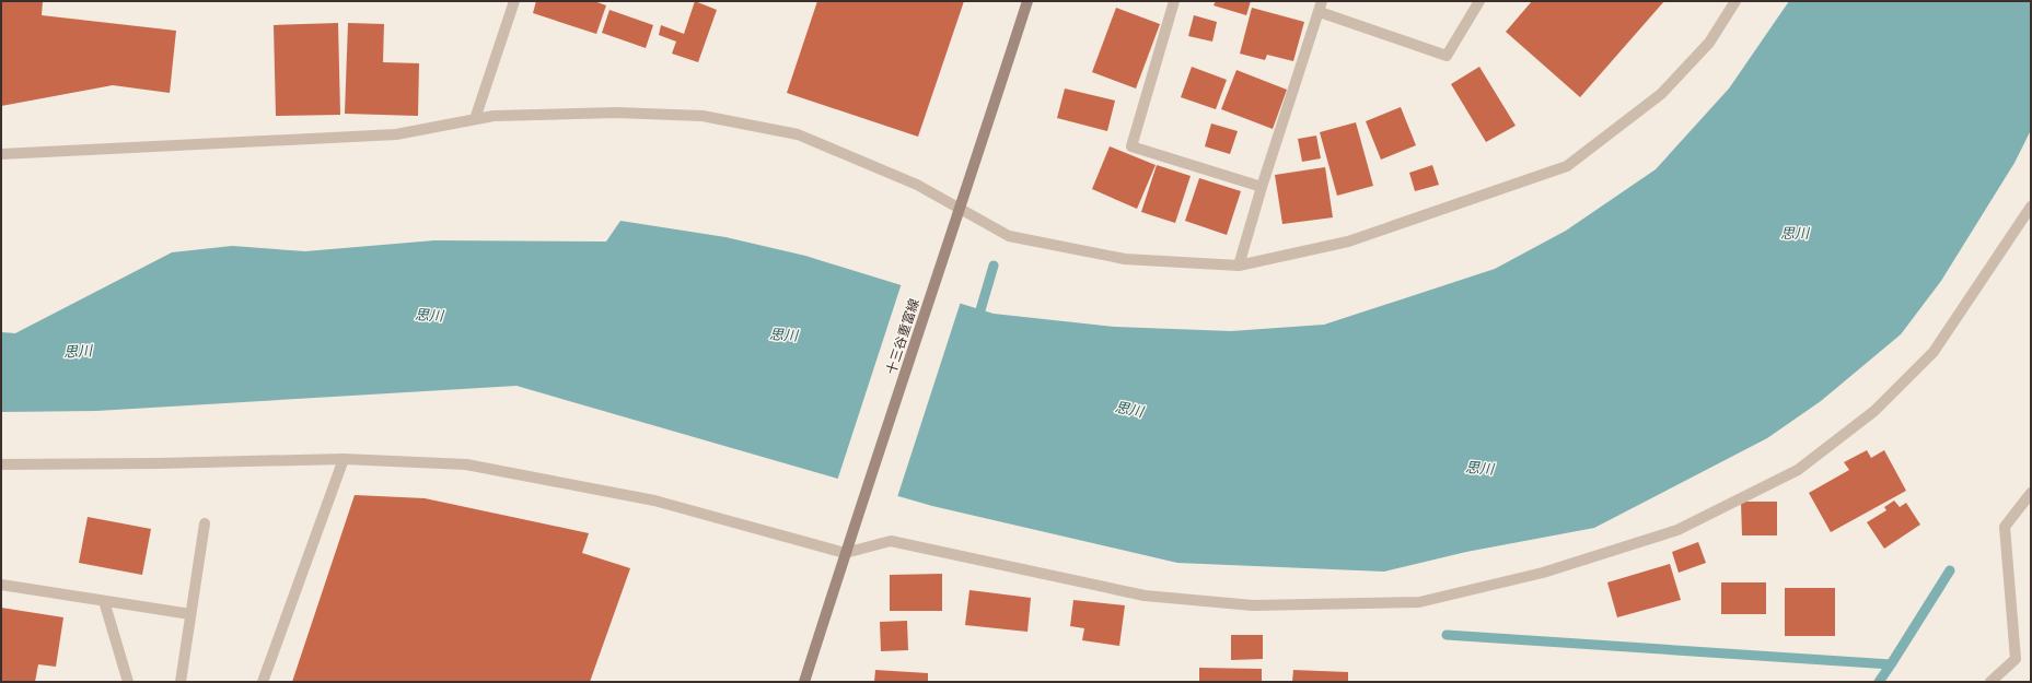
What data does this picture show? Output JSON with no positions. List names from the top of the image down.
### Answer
{
  "streets": {
    "main road": ["十三谷重富線"]
  },
  "water": ["思川"]
}
